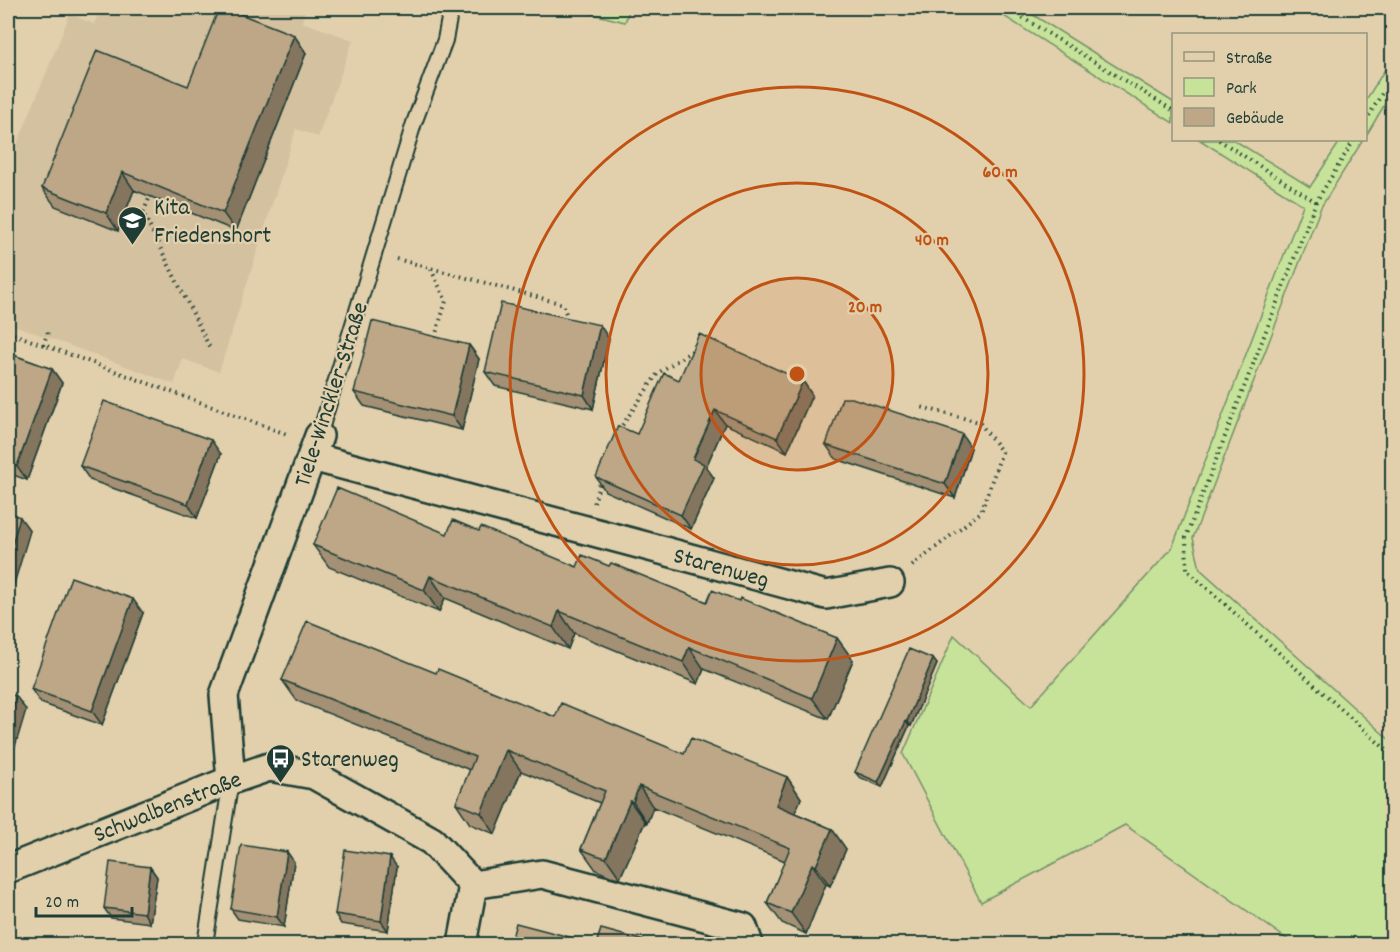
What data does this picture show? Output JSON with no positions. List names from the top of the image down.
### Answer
{
  "streets": {
    "street": ["Tiele-Winckler-Straße", "Starenweg", "Schwalbenstraße"]
  },
  "crossings": [
    ["Tiele-Winckler-Straße", "Starenweg"],
    ["Tiele-Winckler-Straße", "Schwalbenstraße"]
  ],
  "places": {
    "school or university": ["Kita Friedenshort"],
    "bus stop": ["Starenweg"]
  },
  "legend": ["Straße", "Park", "Gebäude"],
  "scale_bar": "20 m",
  "rings": ["60 m", "40 m", "20 m"]
}
